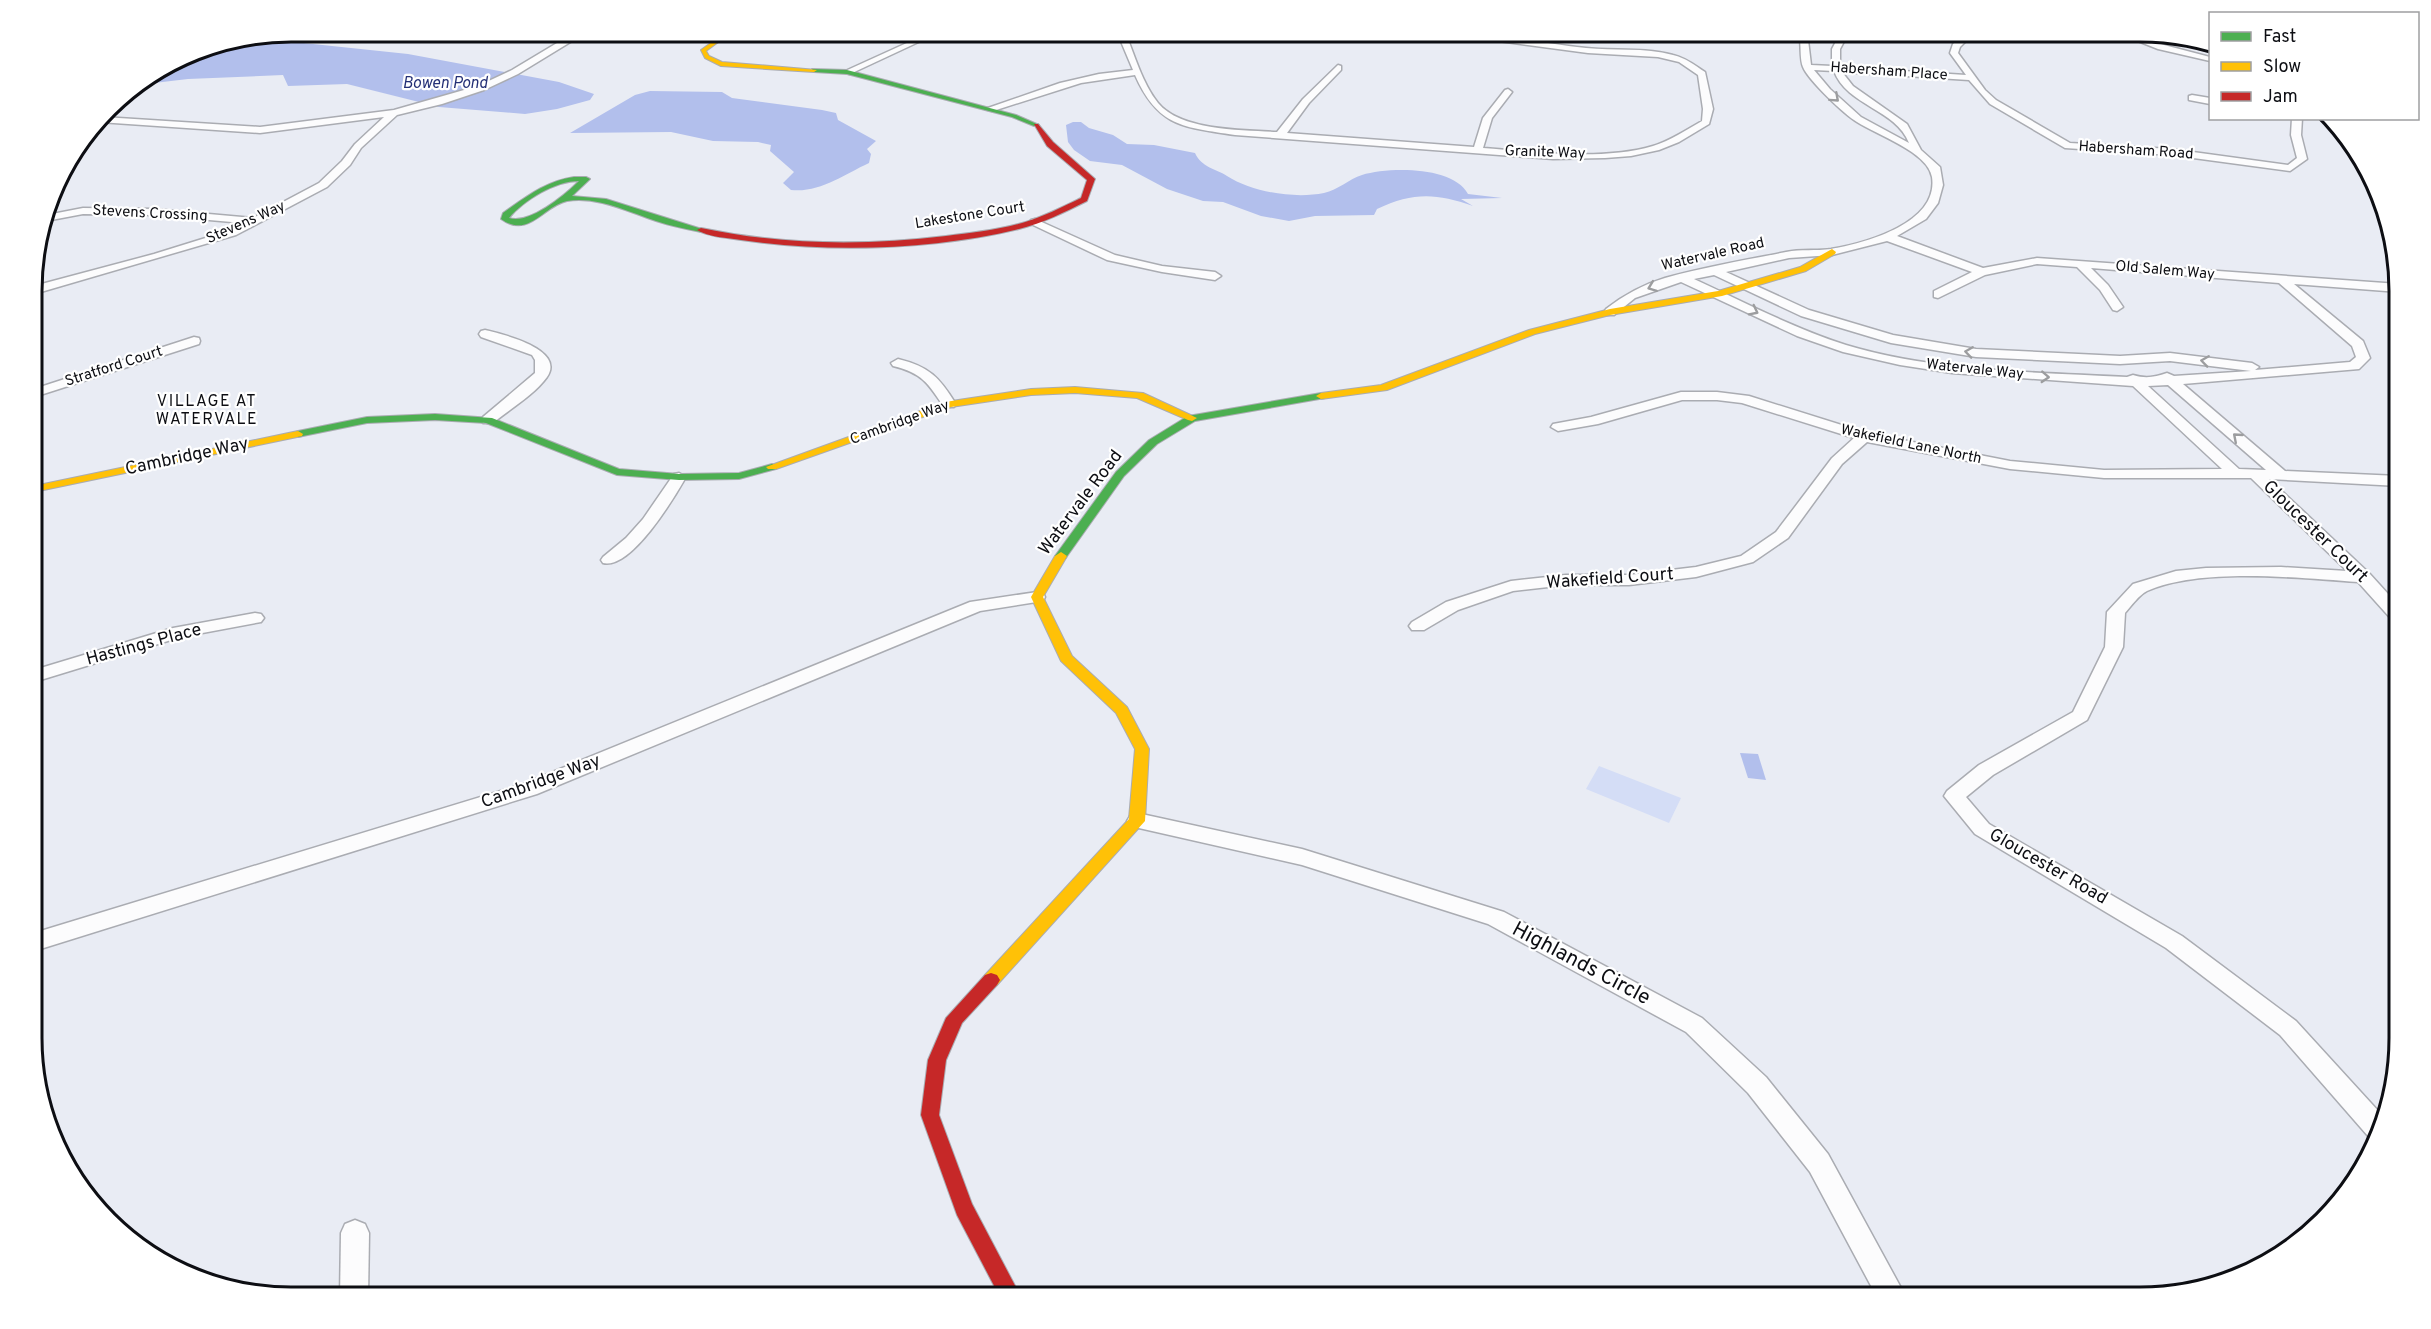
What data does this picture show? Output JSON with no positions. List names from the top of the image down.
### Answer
{
  "streets": {
    "street": [
      "Habersham Place",
      "Habersham Road",
      "Granite Way",
      "Stevens Crossing",
      "Lakestone Court",
      "Stevens Way",
      "Watervale Road",
      "Old Salem Way",
      "Stratford Court",
      "Watervale Way",
      "Cambridge Way",
      "Wakefield Lane North",
      "Gloucester Court",
      "Wakefield Court",
      "Hastings Place",
      "Gloucester Road",
      "Highlands Circle"
    ]
  },
  "crossings": [
    ["Habersham Place", "Habersham Road"],
    ["Habersham Place", "Watervale Road"],
    ["Stevens Crossing", "Stevens Way"],
    ["Watervale Road", "Watervale Way"],
    ["Watervale Road", "Cambridge Way"],
    ["Old Salem Way", "Watervale Way"],
    ["Watervale Way", "Gloucester Court"],
    ["Wakefield Lane North", "Gloucester Court"],
    ["Wakefield Lane North", "Wakefield Court"],
    ["Gloucester Court", "Gloucester Road"]
  ],
  "districts": ["VILLAGE AT WATERVALE"],
  "water": ["Bowen Pond"],
  "legend": ["Fast", "Slow", "Jam"]
}
